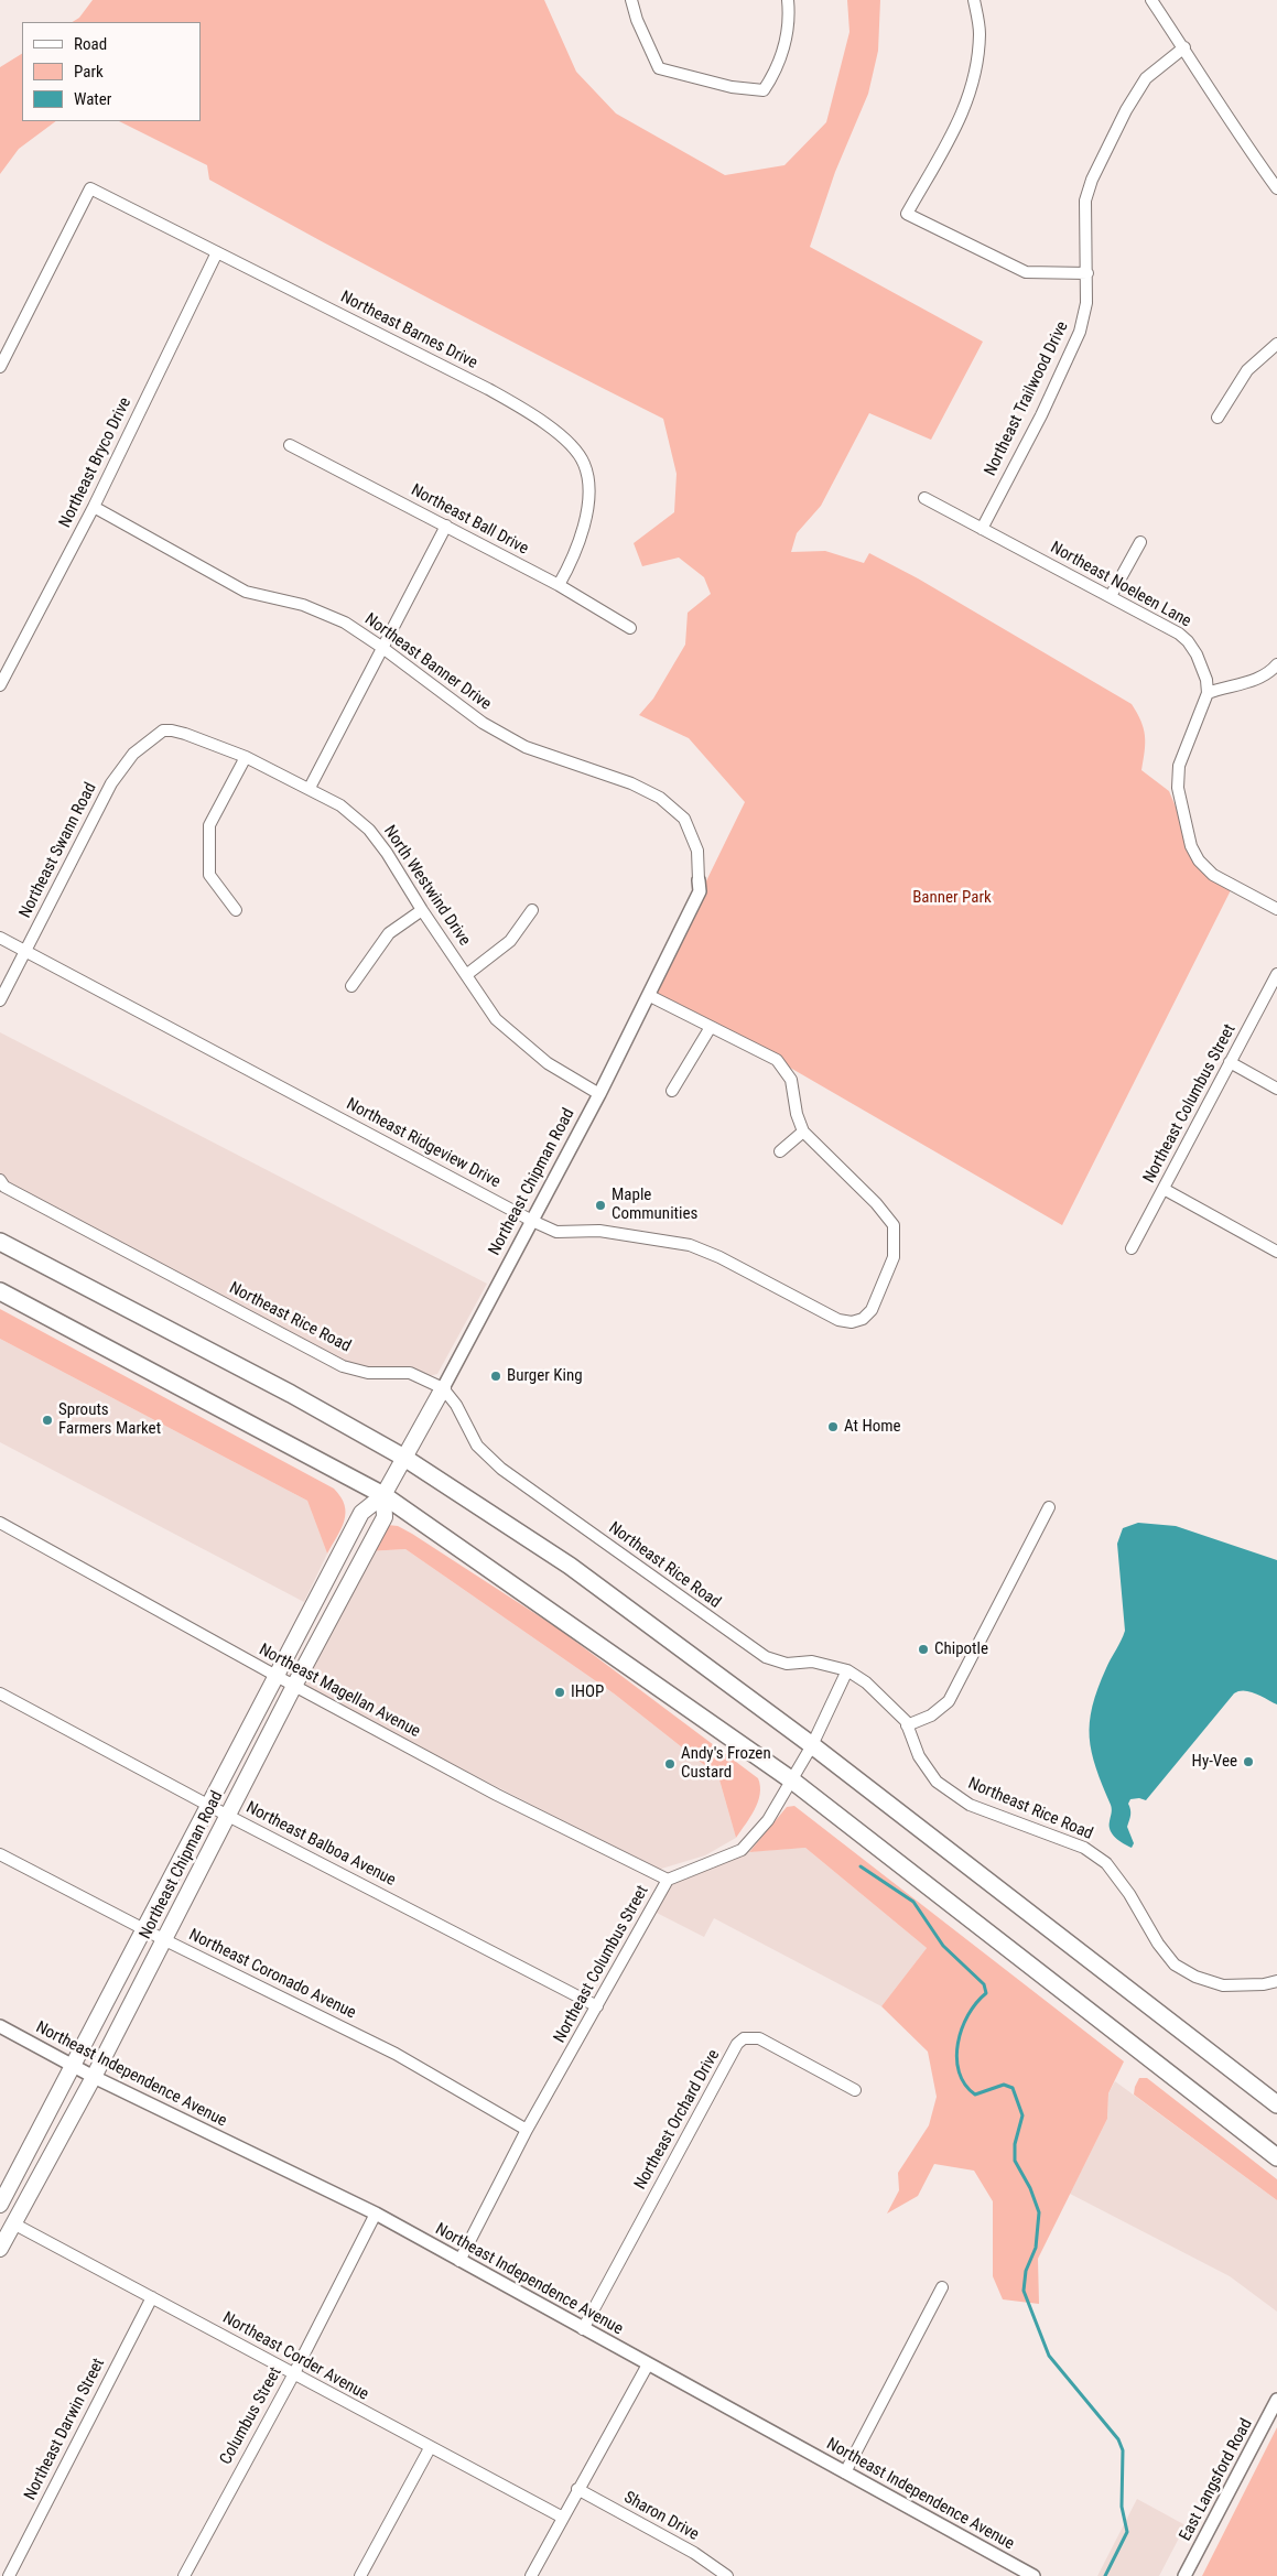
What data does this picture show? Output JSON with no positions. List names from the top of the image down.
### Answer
{
  "streets": {
    "main road": ["Northeast Chipman Road"],
    "street": [
      "Northeast Barnes Drive",
      "Northeast Trailwood Drive",
      "Northeast Bryco Drive",
      "Northeast Ball Drive",
      "Northeast Noeleen Lane",
      "Northeast Banner Drive",
      "Northeast Swann Road",
      "North Westwind Drive",
      "Northeast Columbus Street",
      "Northeast Ridgeview Drive",
      "Northeast Rice Road",
      "Northeast Magellan Avenue",
      "Northeast Balboa Avenue",
      "Northeast Coronado Avenue",
      "Northeast Independence Avenue",
      "Northeast Orchard Drive",
      "Northeast Corder Avenue",
      "Columbus Street",
      "Northeast Darwin Street",
      "East Langsford Road",
      "Sharon Drive"
    ]
  },
  "crossings": [
    ["Northeast Barnes Drive", "Northeast Bryco Drive"],
    ["Northeast Barnes Drive", "Northeast Ball Drive"],
    ["Northeast Trailwood Drive", "Northeast Noeleen Lane"],
    ["Northeast Bryco Drive", "Northeast Banner Drive"],
    ["Northeast Banner Drive", "Northeast Chipman Road"],
    ["Northeast Swann Road", "North Westwind Drive"],
    ["Northeast Swann Road", "Northeast Ridgeview Drive"],
    ["North Westwind Drive", "Northeast Chipman Road"],
    ["Northeast Columbus Street", "Northeast Rice Road"],
    ["Northeast Columbus Street", "Northeast Magellan Avenue"],
    ["Northeast Columbus Street", "Northeast Balboa Avenue"],
    ["Northeast Columbus Street", "Northeast Coronado Avenue"],
    ["Northeast Columbus Street", "Northeast Independence Avenue"],
    ["Northeast Ridgeview Drive", "Northeast Chipman Road"],
    ["Northeast Chipman Road", "Northeast Rice Road"],
    ["Northeast Chipman Road", "Northeast Magellan Avenue"],
    ["Northeast Chipman Road", "Northeast Balboa Avenue"],
    ["Northeast Chipman Road", "Northeast Coronado Avenue"],
    ["Northeast Chipman Road", "Northeast Independence Avenue"],
    ["Northeast Chipman Road", "Northeast Corder Avenue"],
    ["Northeast Independence Avenue", "Northeast Orchard Drive"],
    ["Northeast Independence Avenue", "Columbus Street"],
    ["Northeast Corder Avenue", "Columbus Street"],
    ["Northeast Corder Avenue", "Northeast Darwin Street"]
  ],
  "parks": ["Banner Park"],
  "places": [
    "Maple Communities",
    "Burger King",
    "Sprouts Farmers Market",
    "At Home",
    "Chipotle",
    "IHOP",
    "Hy-Vee",
    "Andy's Frozen Custard"
  ],
  "legend": ["Road", "Park", "Water"]
}
